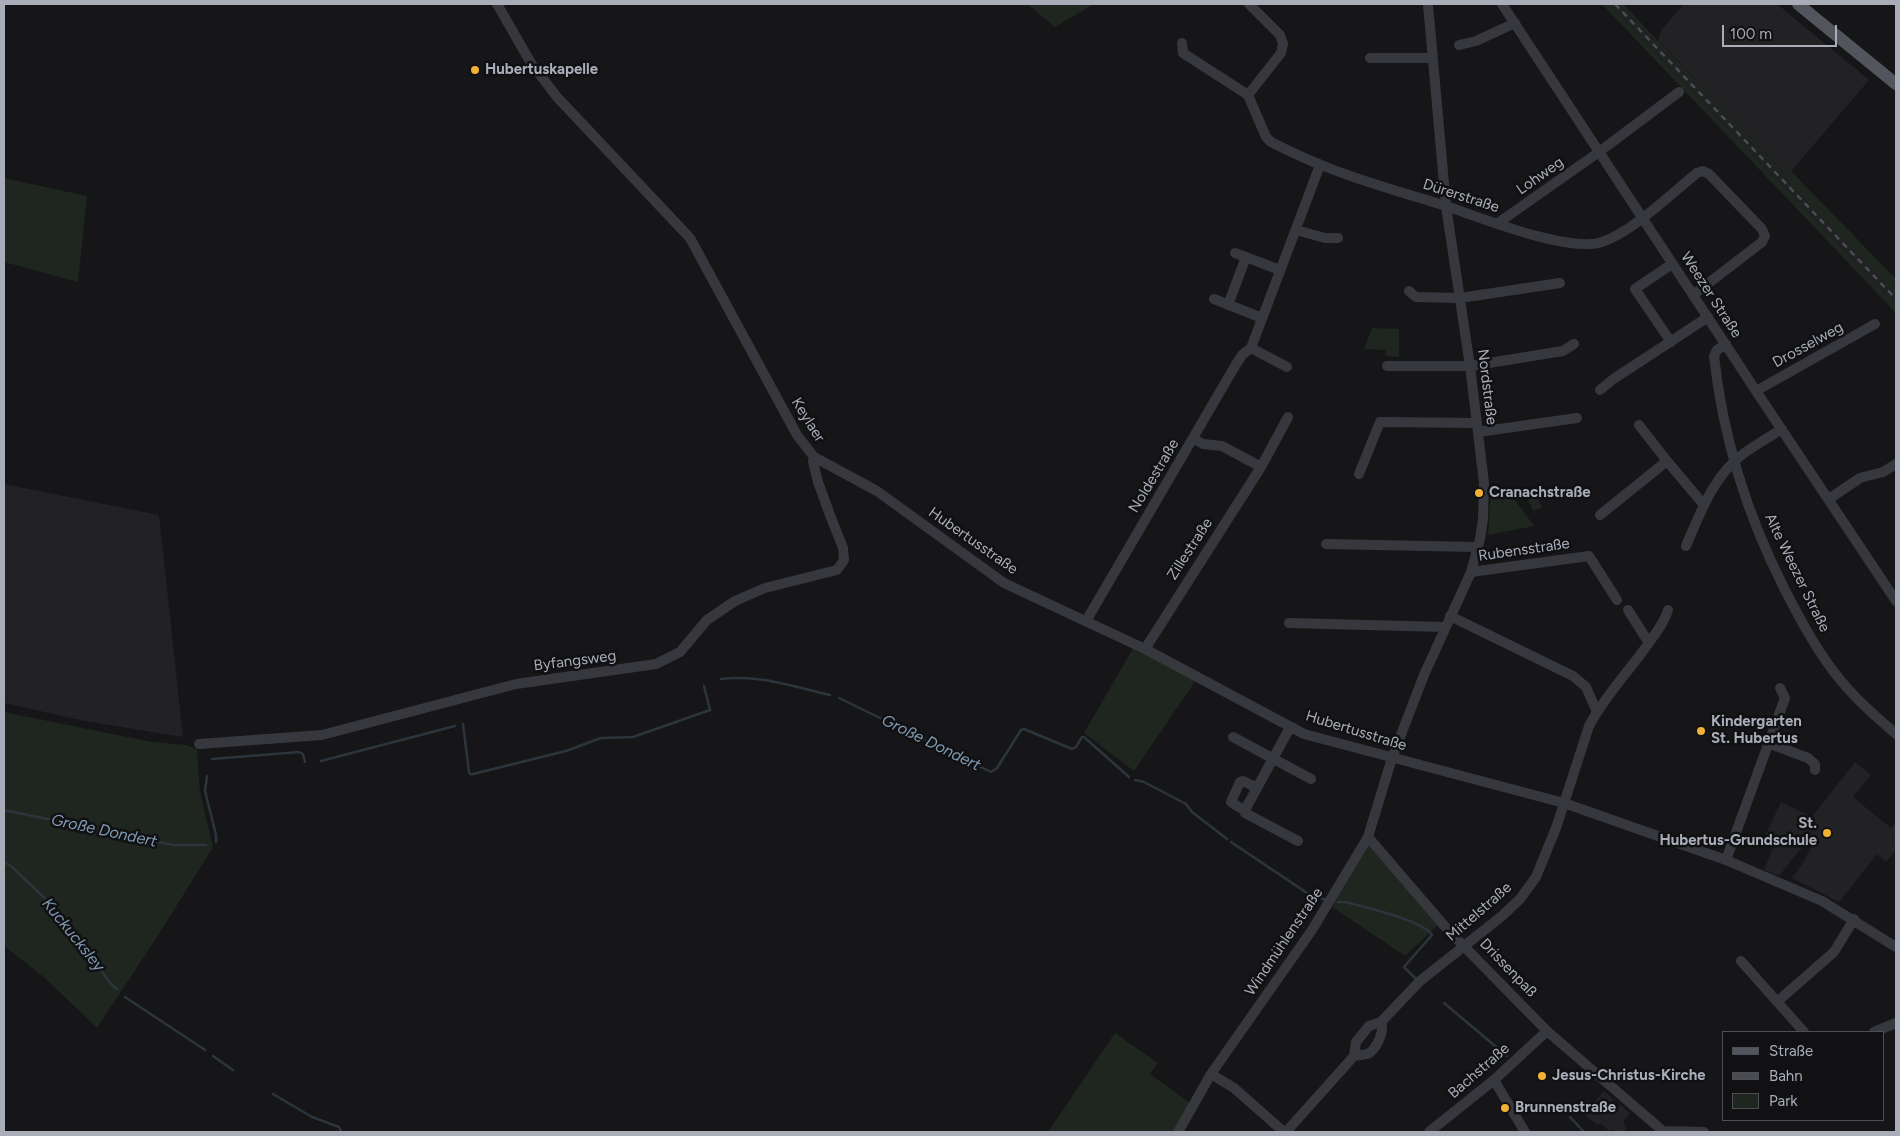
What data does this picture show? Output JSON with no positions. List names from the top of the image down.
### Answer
{
  "streets": {
    "street": [
      "Lohweg",
      "Dürerstraße",
      "Weezer Straße",
      "Drosselweg",
      "Nordstraße",
      "Keylaer",
      "Noldestraße",
      "Hubertusstraße",
      "Zillestraße",
      "Rubensstraße",
      "Alte Weezer Straße",
      "Byfangsweg",
      "Mittelstraße",
      "Windmühlenstraße",
      "Drissenpaß",
      "Bachstraße"
    ]
  },
  "crossings": [
    ["Lohweg", "Dürerstraße"],
    ["Lohweg", "Weezer Straße"],
    ["Dürerstraße", "Weezer Straße"],
    ["Dürerstraße", "Nordstraße"],
    ["Dürerstraße", "Noldestraße"],
    ["Weezer Straße", "Drosselweg"],
    ["Weezer Straße", "Alte Weezer Straße"],
    ["Nordstraße", "Hubertusstraße"],
    ["Nordstraße", "Rubensstraße"],
    ["Nordstraße", "Windmühlenstraße"],
    ["Keylaer", "Hubertusstraße"],
    ["Keylaer", "Byfangsweg"],
    ["Noldestraße", "Hubertusstraße"],
    ["Hubertusstraße", "Zillestraße"],
    ["Hubertusstraße", "Byfangsweg"],
    ["Hubertusstraße", "Mittelstraße"],
    ["Hubertusstraße", "Windmühlenstraße"],
    ["Mittelstraße", "Drissenpaß"],
    ["Windmühlenstraße", "Drissenpaß"],
    ["Drissenpaß", "Bachstraße"]
  ],
  "water": ["Große Dondert", "Kuckucksley"],
  "places": [
    "Hubertuskapelle",
    "Cranachstraße",
    "Kindergarten St. Hubertus",
    "St. Hubertus-Grundschule",
    "Jesus-Christus-Kirche",
    "Brunnenstraße"
  ],
  "legend": ["Straße", "Bahn", "Park"],
  "scale_bar": "100 m"
}
